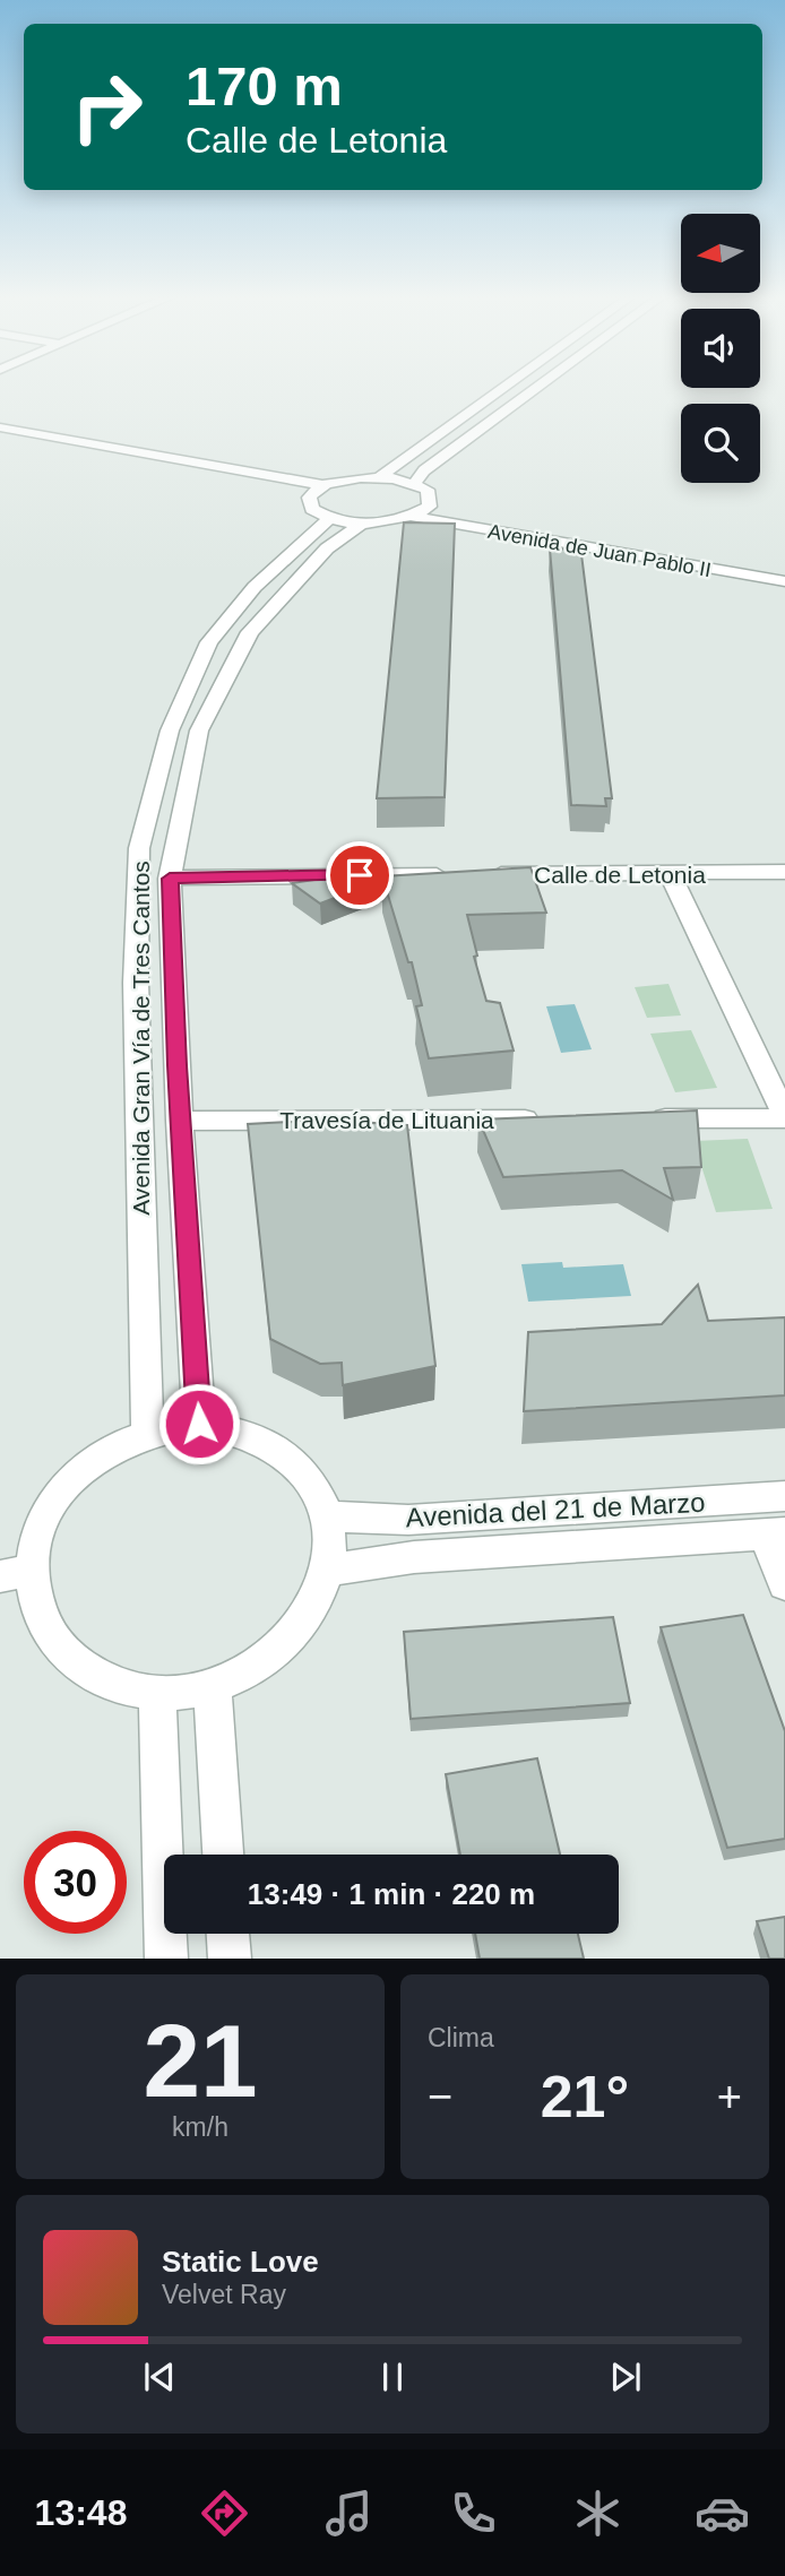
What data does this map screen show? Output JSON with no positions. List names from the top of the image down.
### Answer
{
  "streets": {
    "street": [
      "Avenida de Juan Pablo II",
      "Calle de Letonia",
      "Avenida Gran Vía de Tres Cantos",
      "Travesía de Lituania",
      "Avenida del 21 de Marzo"
    ]
  },
  "crossings": [
    ["Avenida Gran Vía de Tres Cantos", "Travesía de Lituania"]
  ],
  "north": "left",
  "page": {
    "turn": ["170 m", "Calle de Letonia"],
    "limit": "30",
    "trip": "13:49 · 1 min · 220 m",
    "tile": [
      ["21", "km/h"],
      "Clima"
    ],
    "heat": ["−", "21°", "+"],
    "song": ["Static Love", "Velvet Ray"],
    "tabs": "13:48"
  }
}
